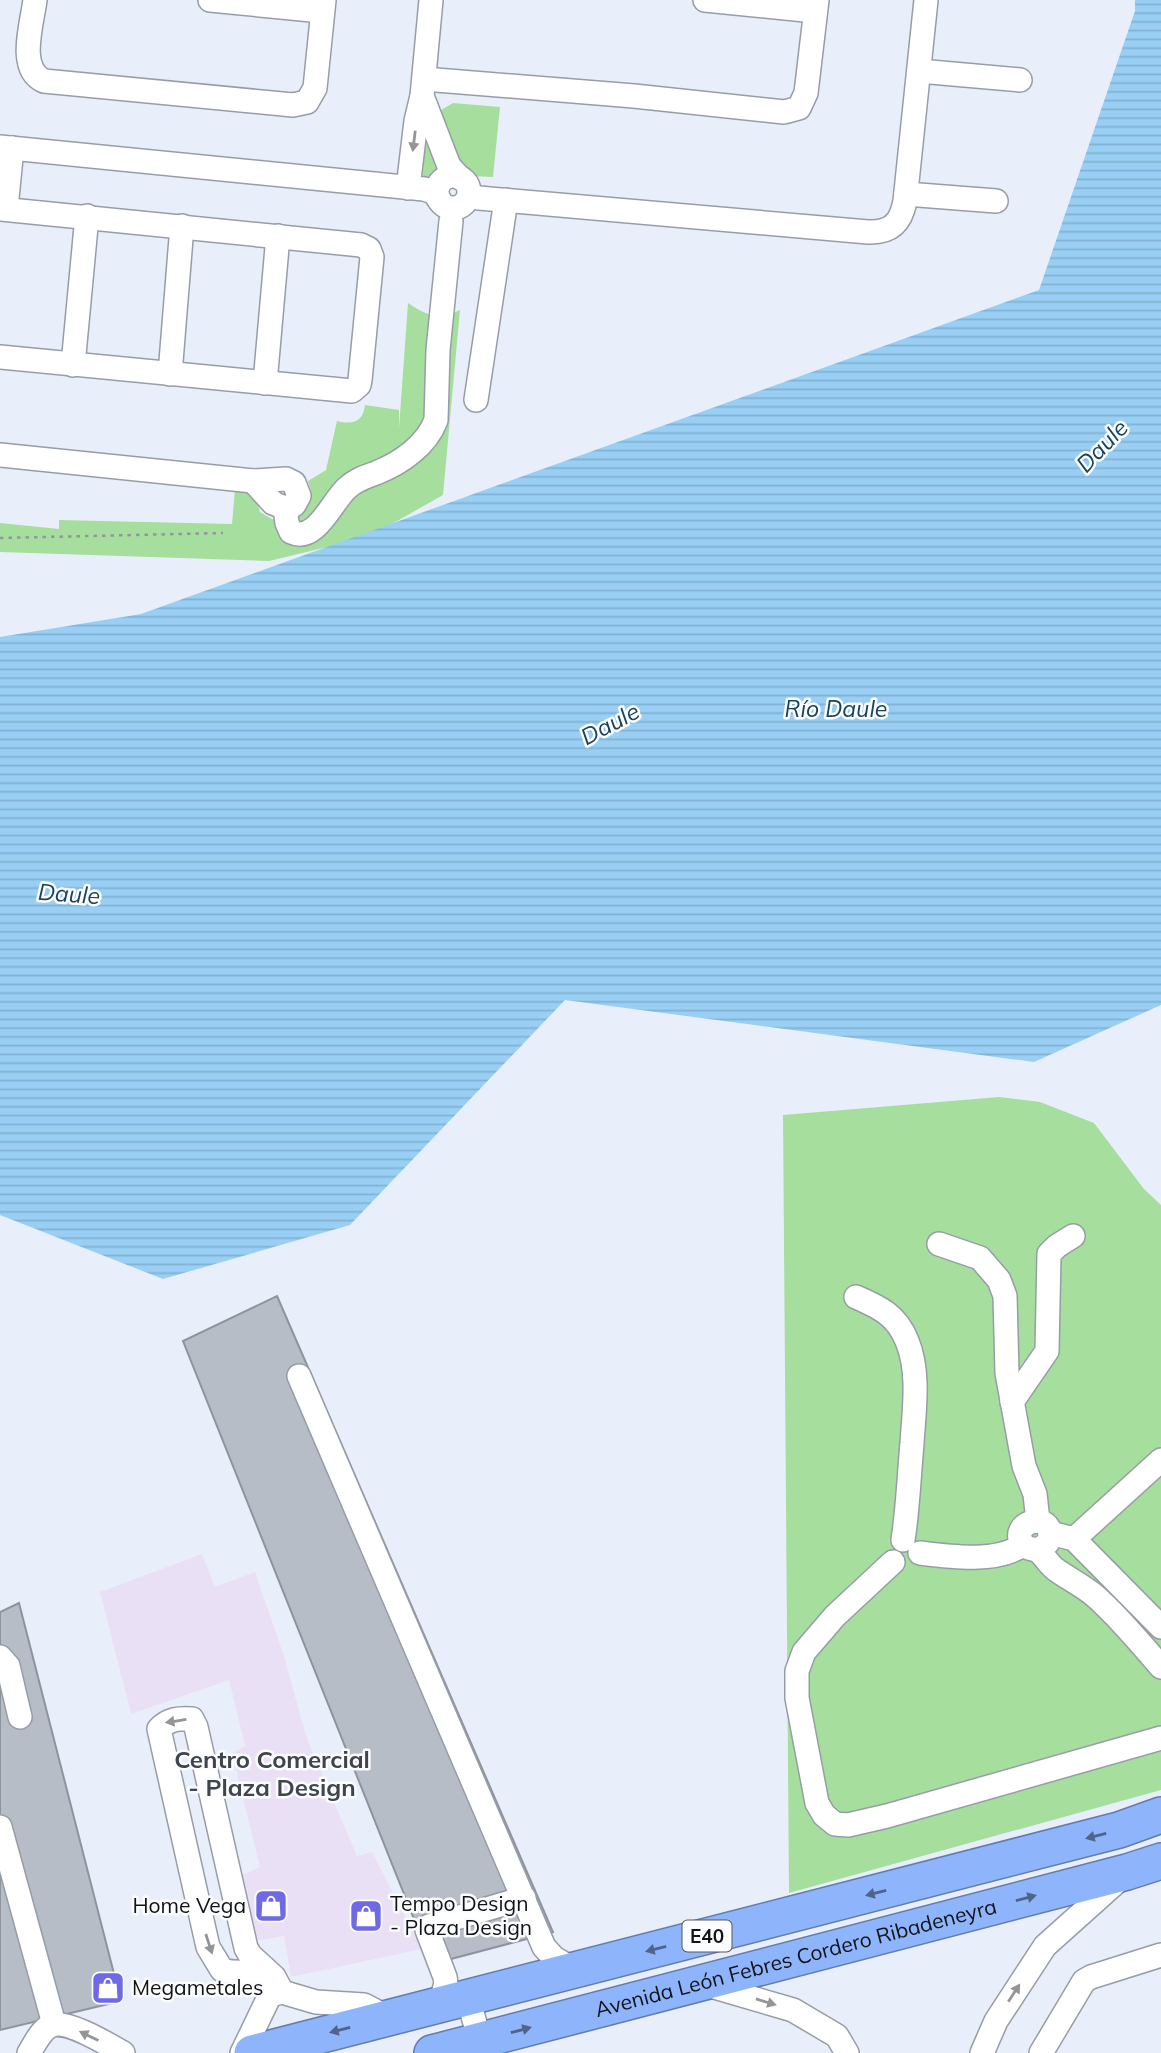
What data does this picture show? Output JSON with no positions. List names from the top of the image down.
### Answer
{
  "streets": {
    "highway": ["E40", "Avenida León Febres Cordero Ribadeneyra"]
  },
  "districts": ["Centro Comercial - Plaza Design"],
  "water": ["Daule", "Río Daule"],
  "places": {
    "shop": ["Home Vega", "Tempo Design - Plaza Design", "Megametales"]
  }
}
